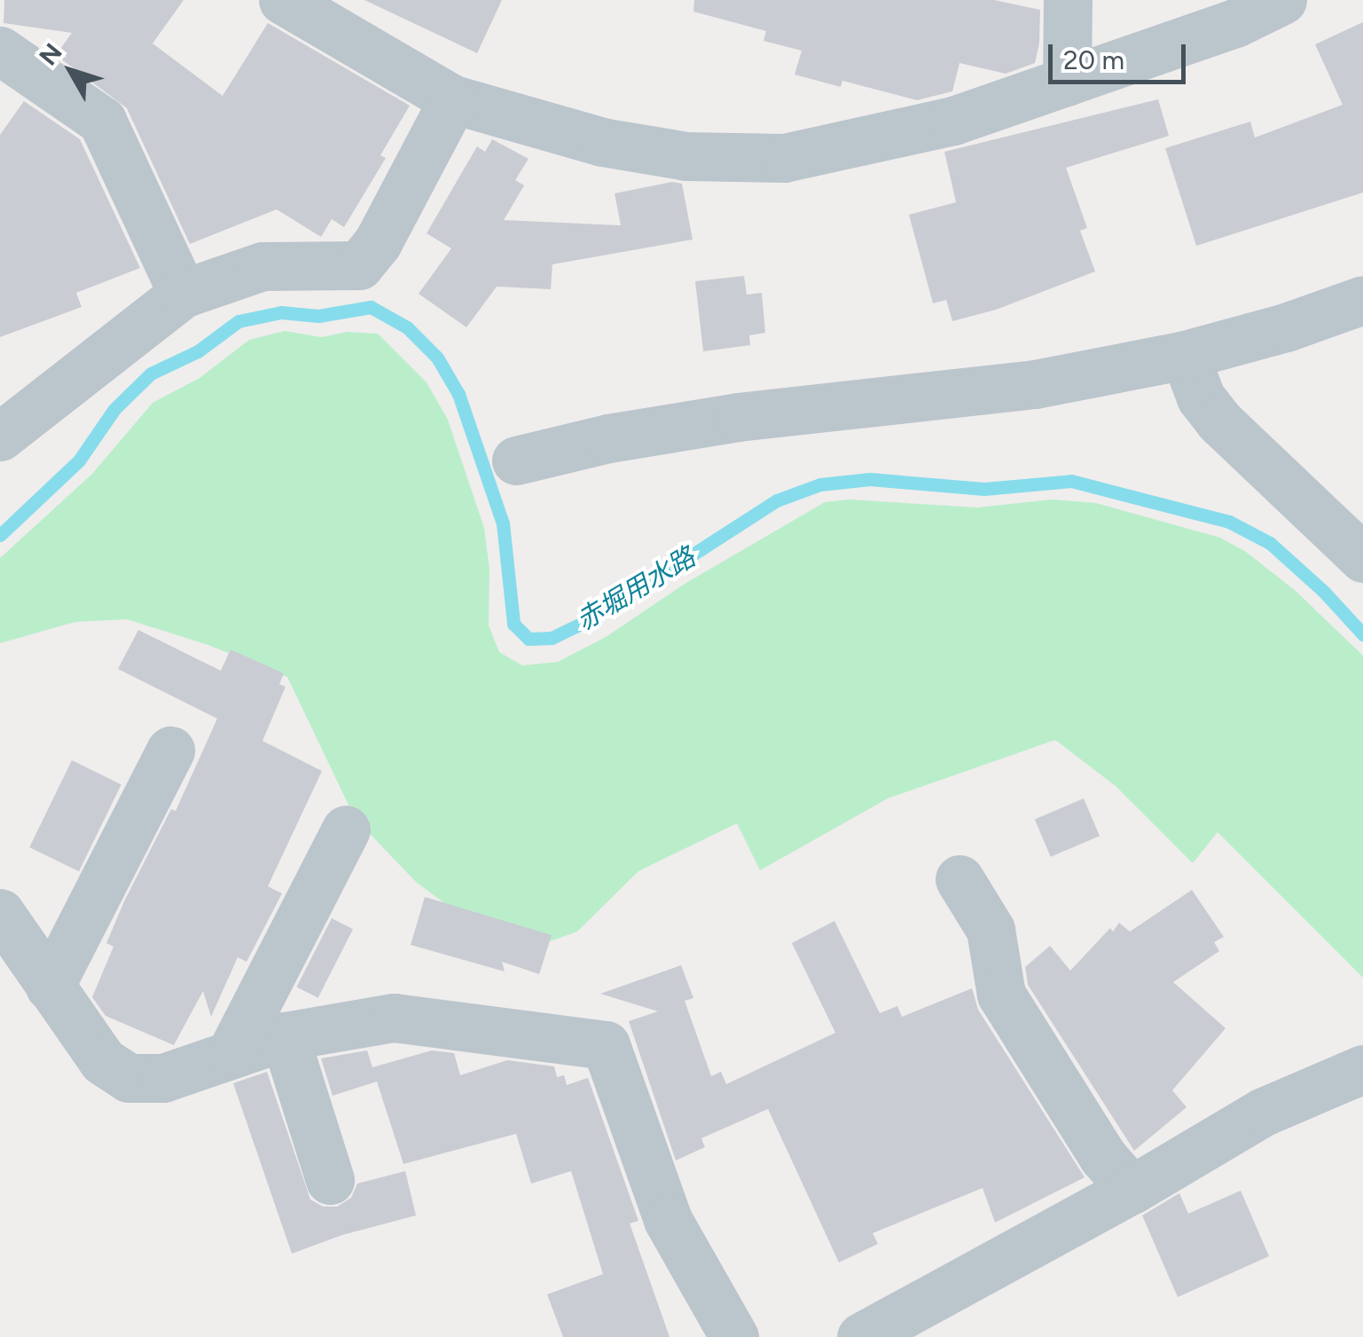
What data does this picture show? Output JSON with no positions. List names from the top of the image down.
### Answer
{
  "water": ["赤堀用水路"],
  "scale_bar": "20 m",
  "north": "top left"
}
